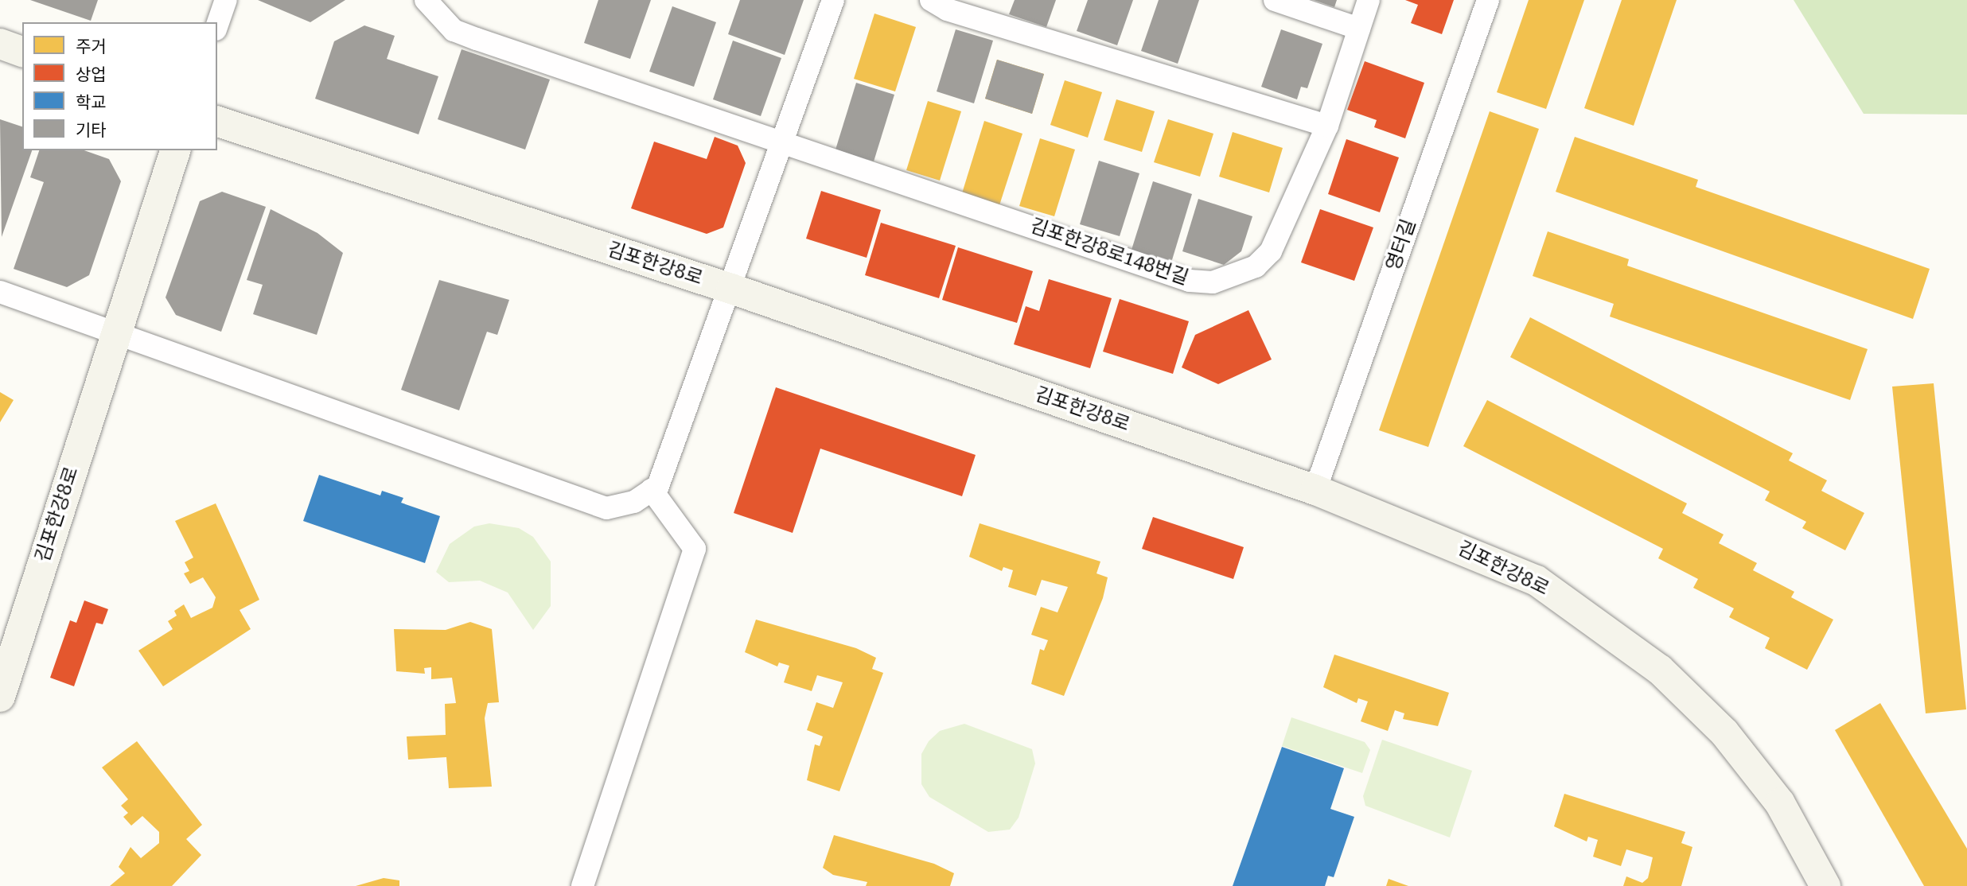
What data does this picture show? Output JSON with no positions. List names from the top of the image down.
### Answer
{
  "streets": {
    "street": ["영터길", "김포한강8로148번길", "김포한강8로"]
  },
  "crossings": [
    ["영터길", "김포한강8로"]
  ],
  "legend": [
    "주거",
    "상업",
    "학교",
    "기타"
  ]
}
